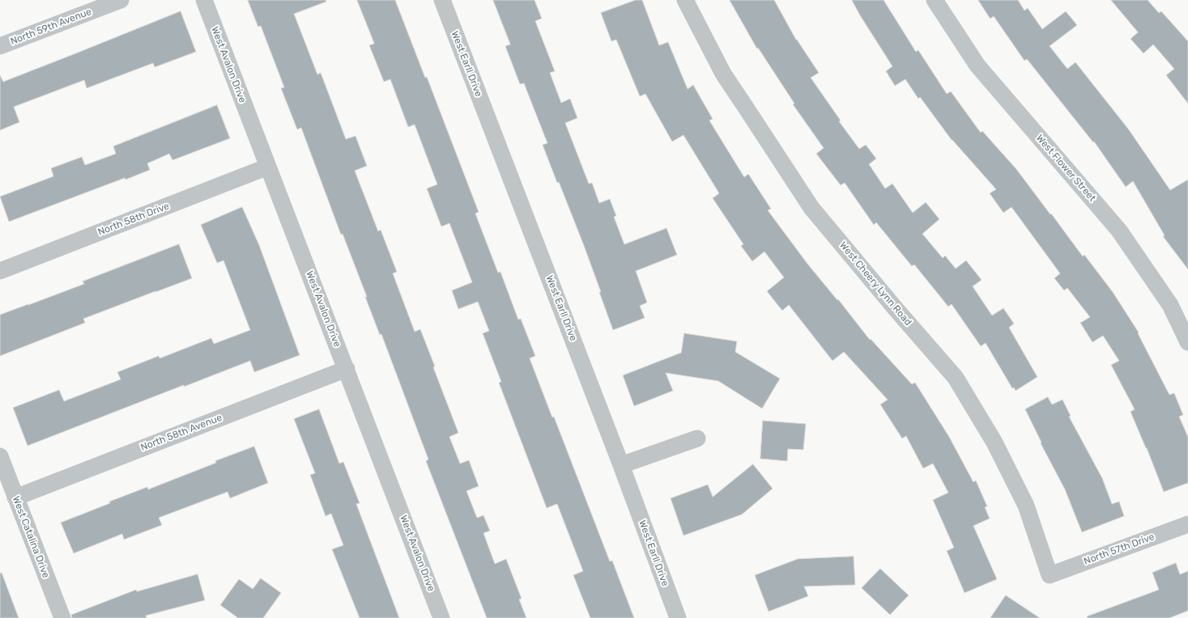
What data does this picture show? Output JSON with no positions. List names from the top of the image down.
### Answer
{
  "streets": {
    "street": [
      "North 59th Avenue",
      "West Earll Drive",
      "West Avalon Drive",
      "West Flower Street",
      "North 58th Drive",
      "West Cheery Lynn Road",
      "North 58th Avenue",
      "West Catalina Drive",
      "North 57th Drive"
    ]
  },
  "crossings": [
    ["West Avalon Drive", "North 58th Drive"],
    ["West Avalon Drive", "North 58th Avenue"],
    ["West Cheery Lynn Road", "North 57th Drive"],
    ["North 58th Avenue", "West Catalina Drive"]
  ]
}
